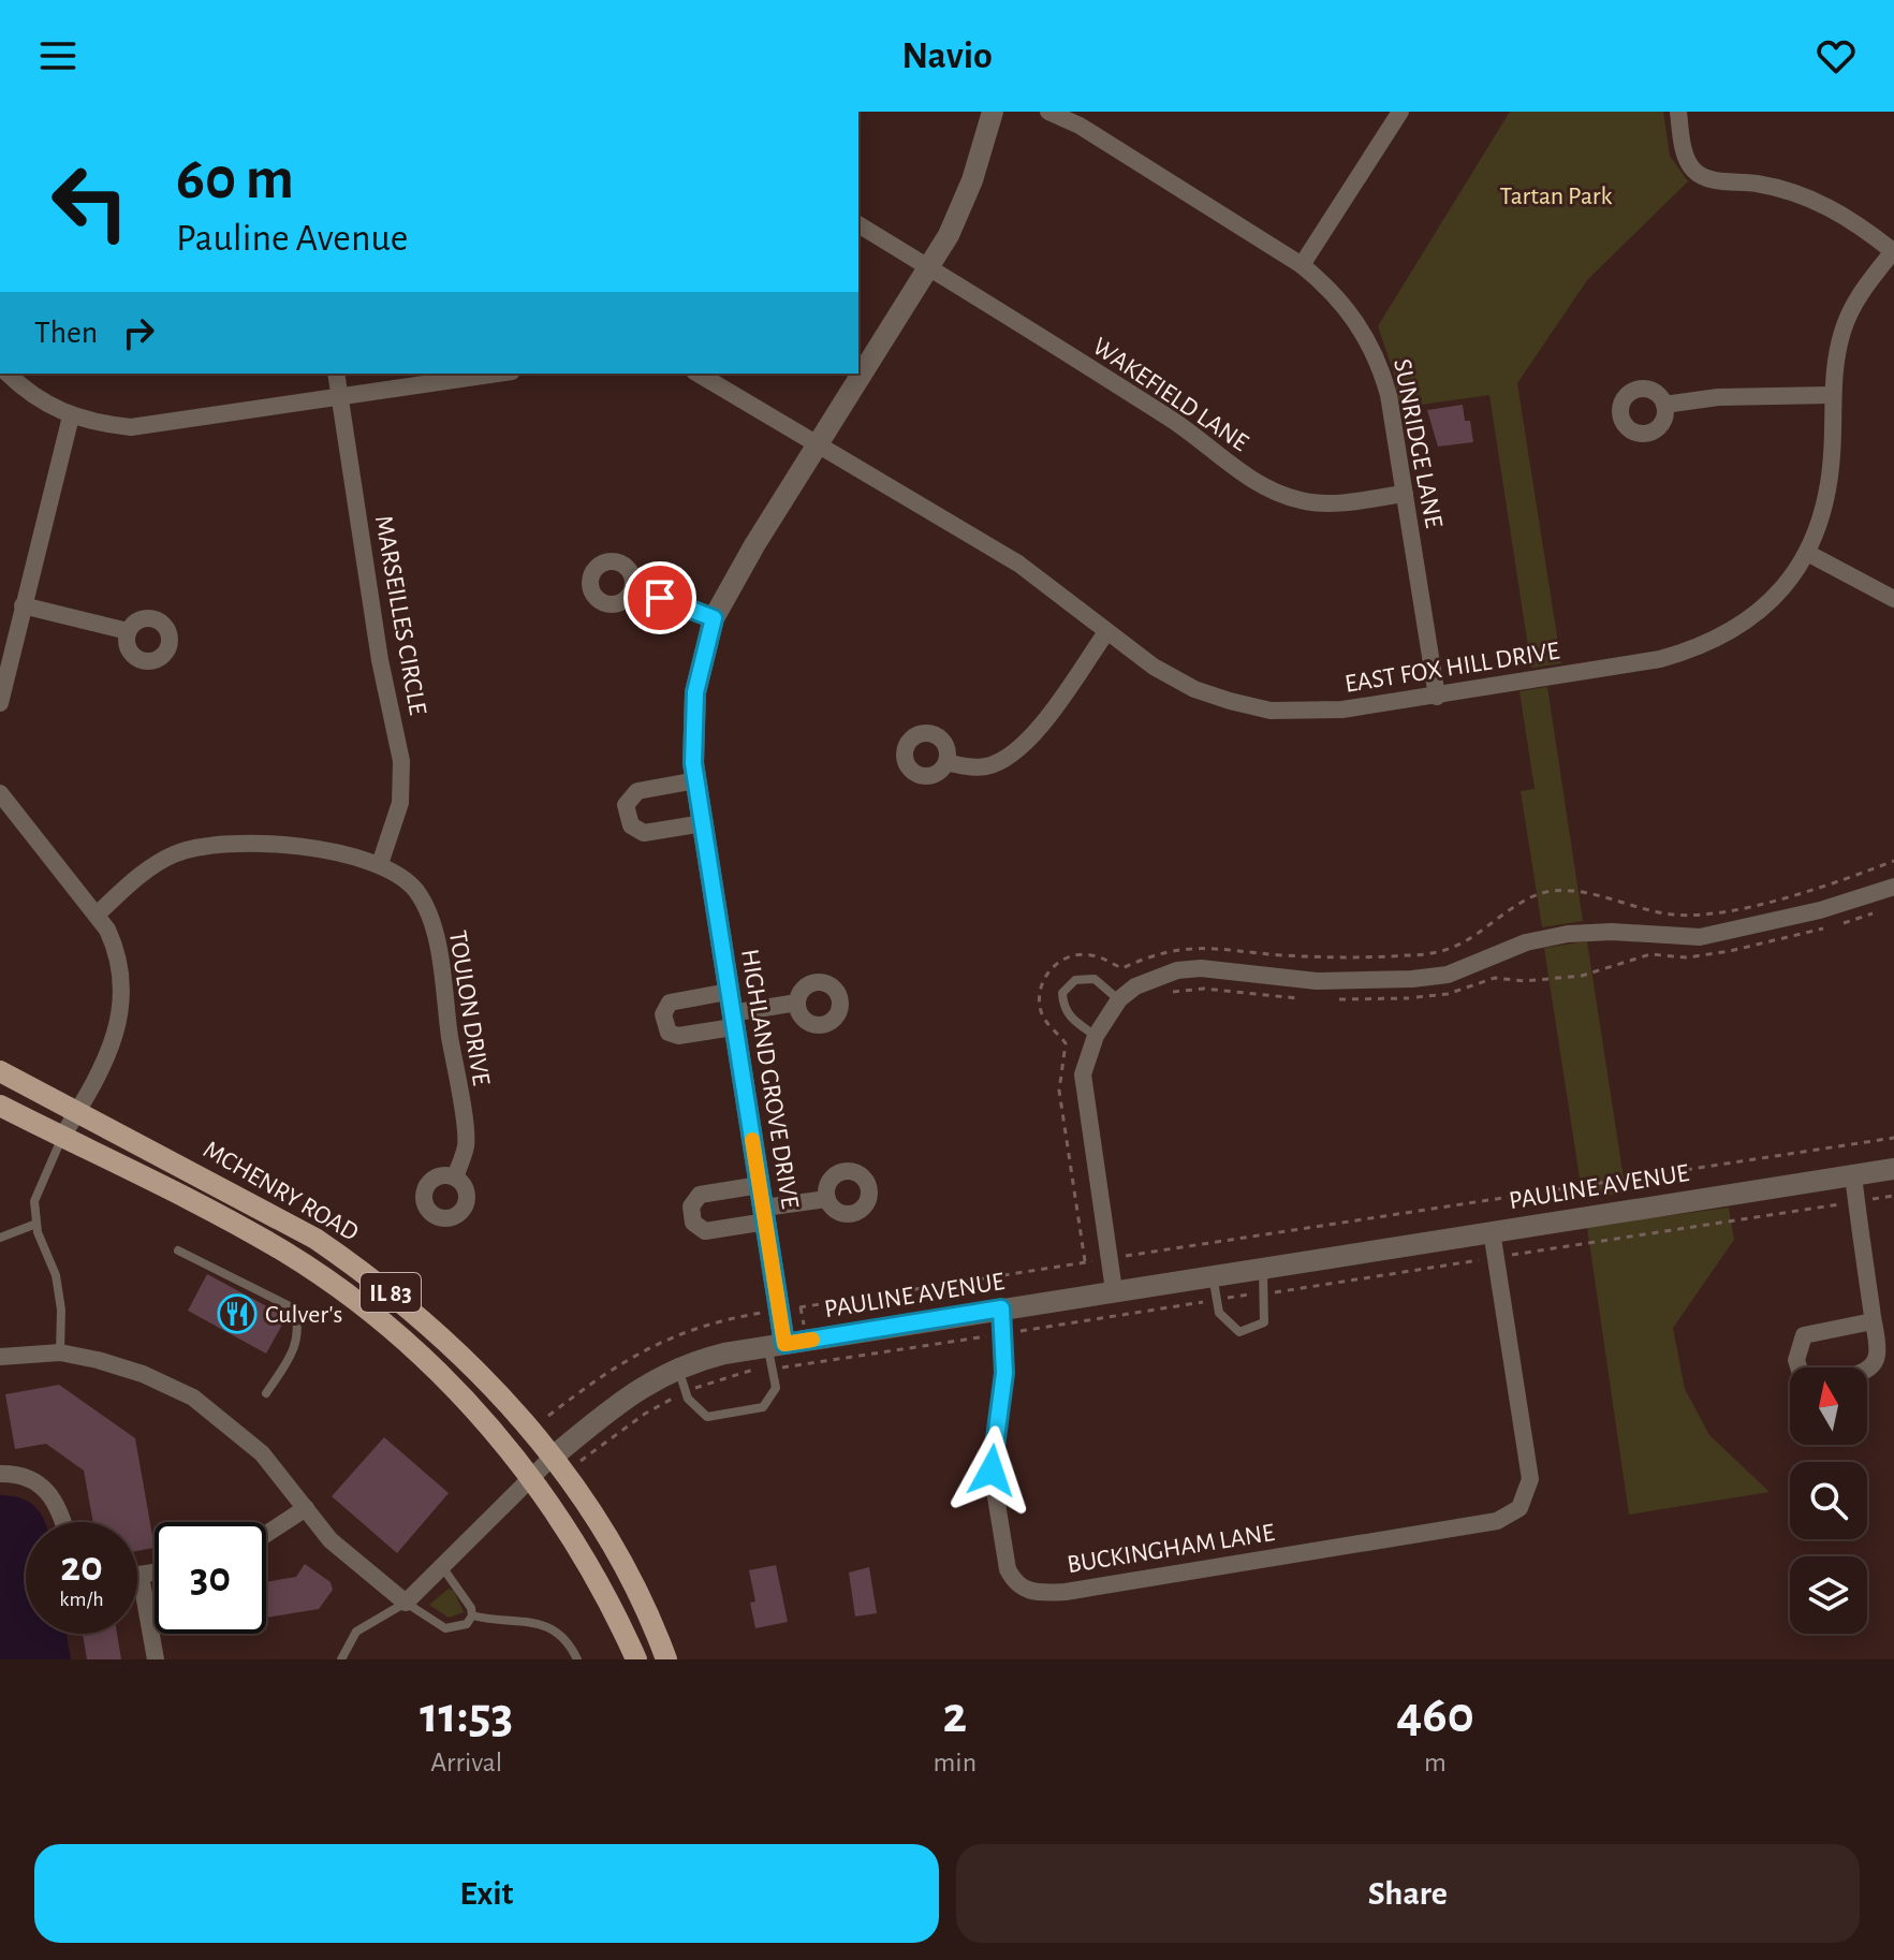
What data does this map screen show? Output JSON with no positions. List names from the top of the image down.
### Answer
{
  "streets": {
    "main road": ["MCHENRY ROAD", "IL 83"],
    "street": [
      "WAKEFIELD LANE",
      "SUNRIDGE LANE",
      "MARSEILLES CIRCLE",
      "EAST FOX HILL DRIVE",
      "TOULON DRIVE",
      "HIGHLAND GROVE DRIVE",
      "PAULINE AVENUE",
      "BUCKINGHAM LANE"
    ]
  },
  "crossings": [
    ["WAKEFIELD LANE", "SUNRIDGE LANE"],
    ["WAKEFIELD LANE", "HIGHLAND GROVE DRIVE"],
    ["SUNRIDGE LANE", "EAST FOX HILL DRIVE"],
    ["MARSEILLES CIRCLE", "TOULON DRIVE"],
    ["EAST FOX HILL DRIVE", "HIGHLAND GROVE DRIVE"],
    ["HIGHLAND GROVE DRIVE", "PAULINE AVENUE"],
    ["PAULINE AVENUE", "MCHENRY ROAD"],
    ["PAULINE AVENUE", "BUCKINGHAM LANE"]
  ],
  "parks": ["Tartan Park"],
  "places": {
    "restaurant": ["Culver's"]
  },
  "north": "top",
  "page": {
    "header": "Navio",
    "turn": ["60 m", "Pauline Avenue"],
    "then": "Then",
    "speed": "20 km/h",
    "limit": "30",
    "eta": [
      "11:53",
      "Arrival",
      "2",
      "min",
      "460",
      "m"
    ],
    "buttons": ["Exit", "Share"]
  }
}
